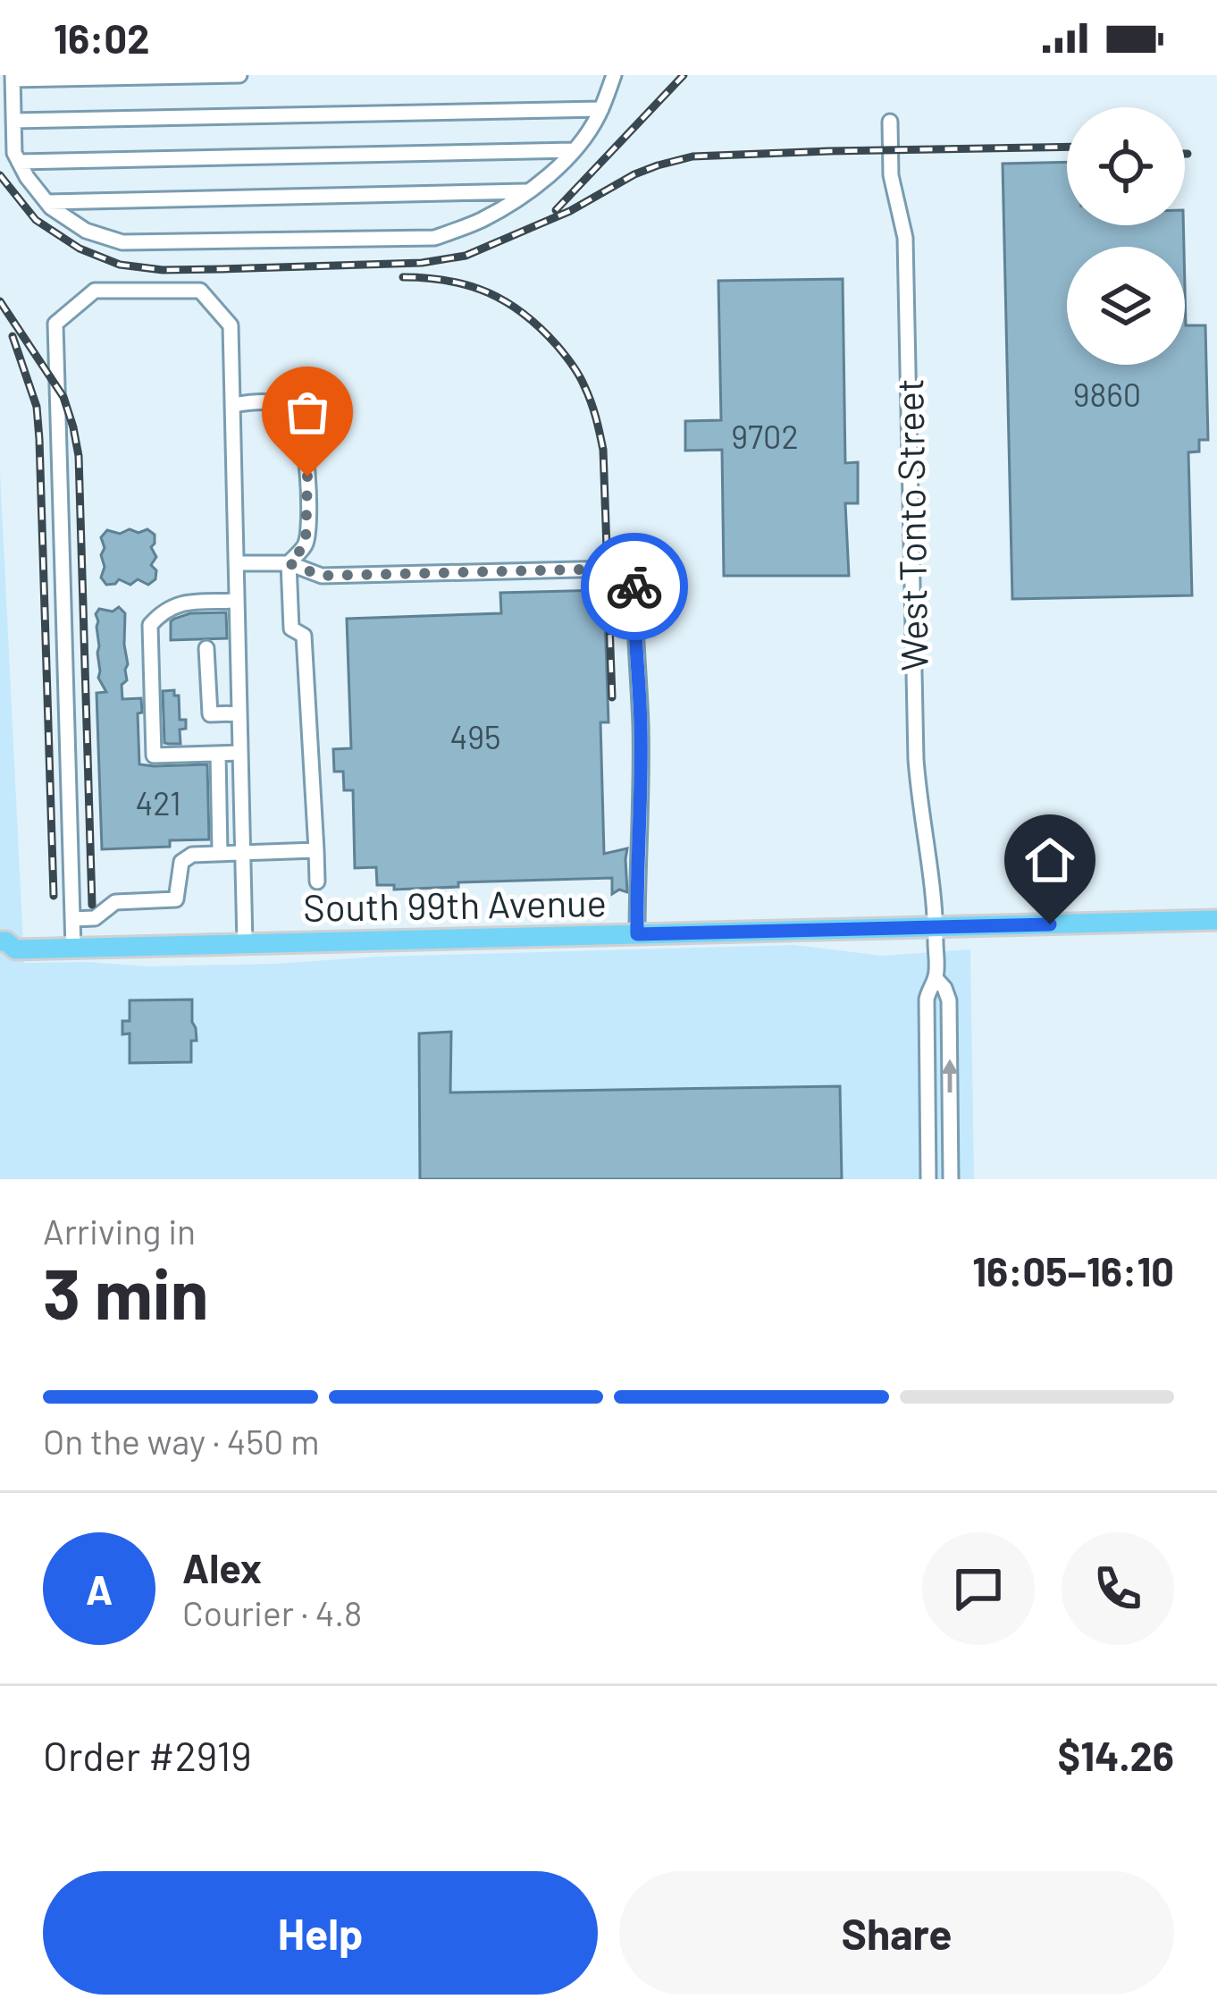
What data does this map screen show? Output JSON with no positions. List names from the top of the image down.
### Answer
{
  "streets": {
    "main road": ["South 99th Avenue"],
    "street": ["West Tonto Street"]
  },
  "crossings": [
    ["West Tonto Street", "South 99th Avenue"]
  ],
  "house_numbers": [
    "9860",
    "9702",
    "495",
    "421"
  ],
  "page": {
    "status": "16:02",
    "heading": ["3 min", "Arriving in", "16:05–16:10"],
    "panel": [
      "Alex",
      "Courier · 4.8",
      "Order #2919",
      "$14.26"
    ],
    "bar": "On the way · 450 m",
    "round": "A",
    "buttons": ["Help", "Share"]
  }
}
